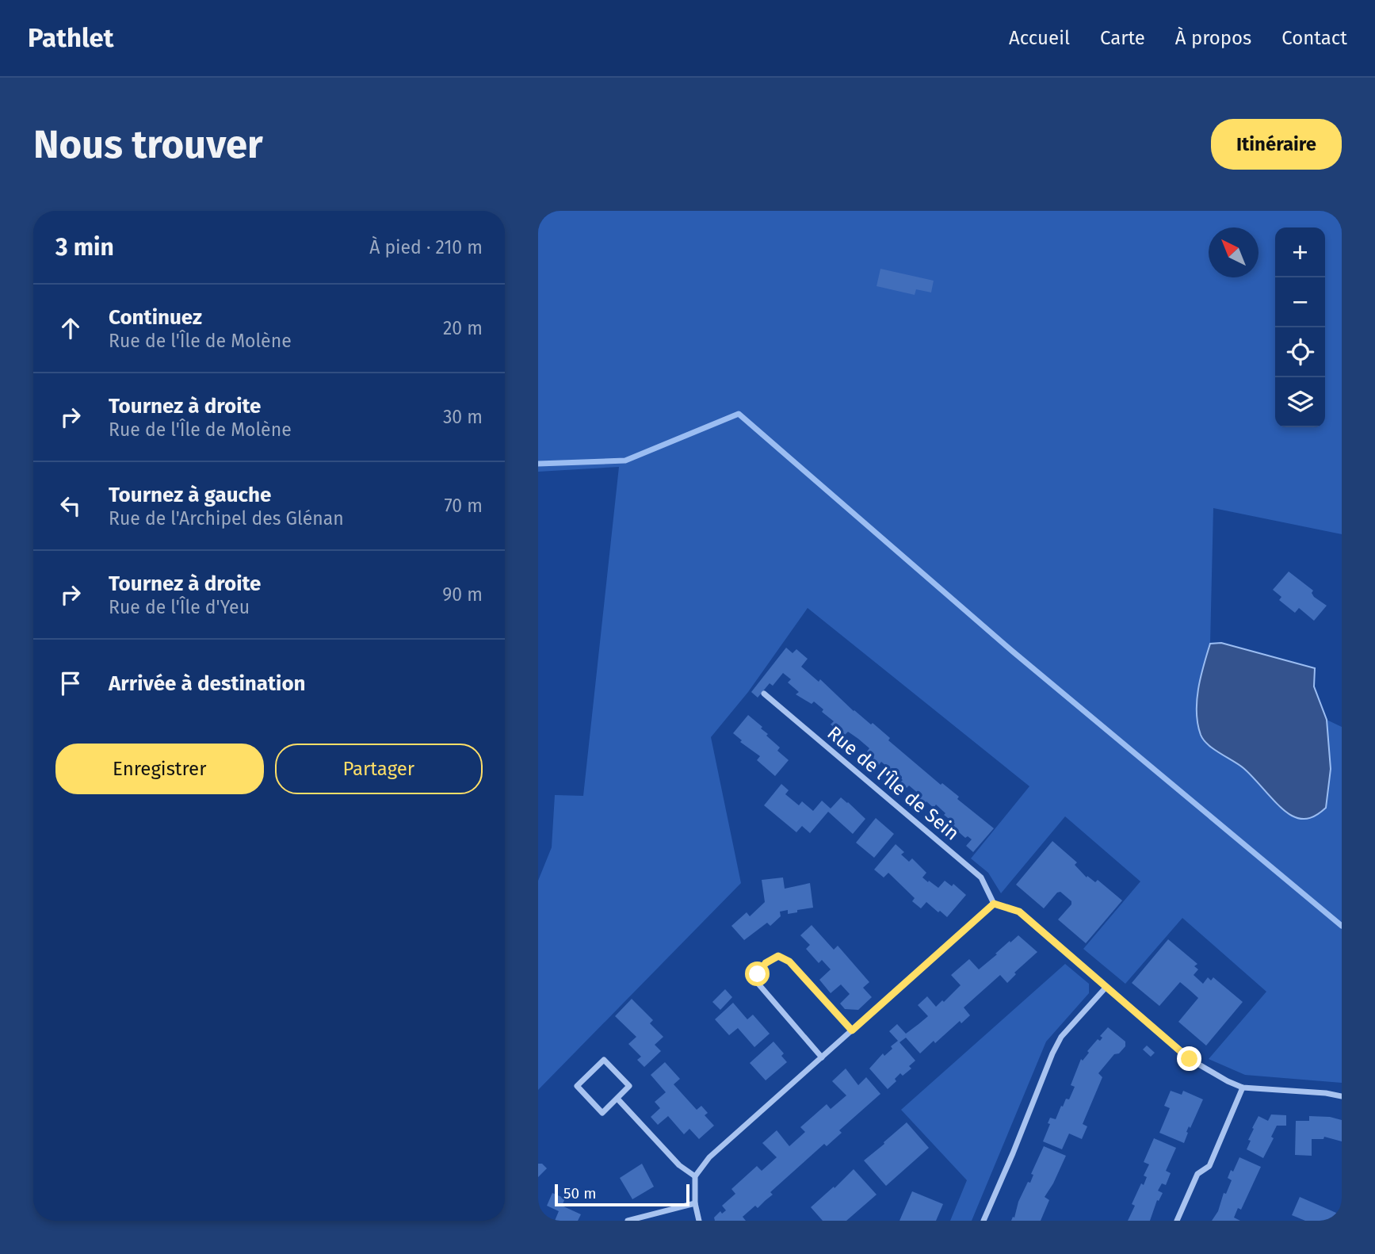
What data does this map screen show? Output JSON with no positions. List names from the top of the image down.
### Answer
{
  "streets": {
    "street": ["Rue de l'Île de Sein"]
  },
  "scale_bar": "50 m",
  "north": "top left",
  "page": {
    "header": "Pathlet",
    "nav": [
      "Accueil",
      "Carte",
      "À propos",
      "Contact"
    ],
    "buttons": [
      "Itinéraire",
      ["Enregistrer", "Partager"]
    ],
    "title": "Nous trouver",
    "heading": ["3 min", "À pied · 210 m"],
    "map_buttons": ["+", "−"],
    "list": [
      ["Continuez", "Rue de l'Île de Molène", "20 m"],
      ["Tournez à droite", "Rue de l'Île de Molène", "30 m"],
      ["Tournez à gauche", "Rue de l'Archipel des Glénan", "70 m"],
      ["Tournez à droite", "Rue de l'Île d'Yeu", "90 m"],
      "Arrivée à destination"
    ],
    "scale": "50 m"
  }
}
